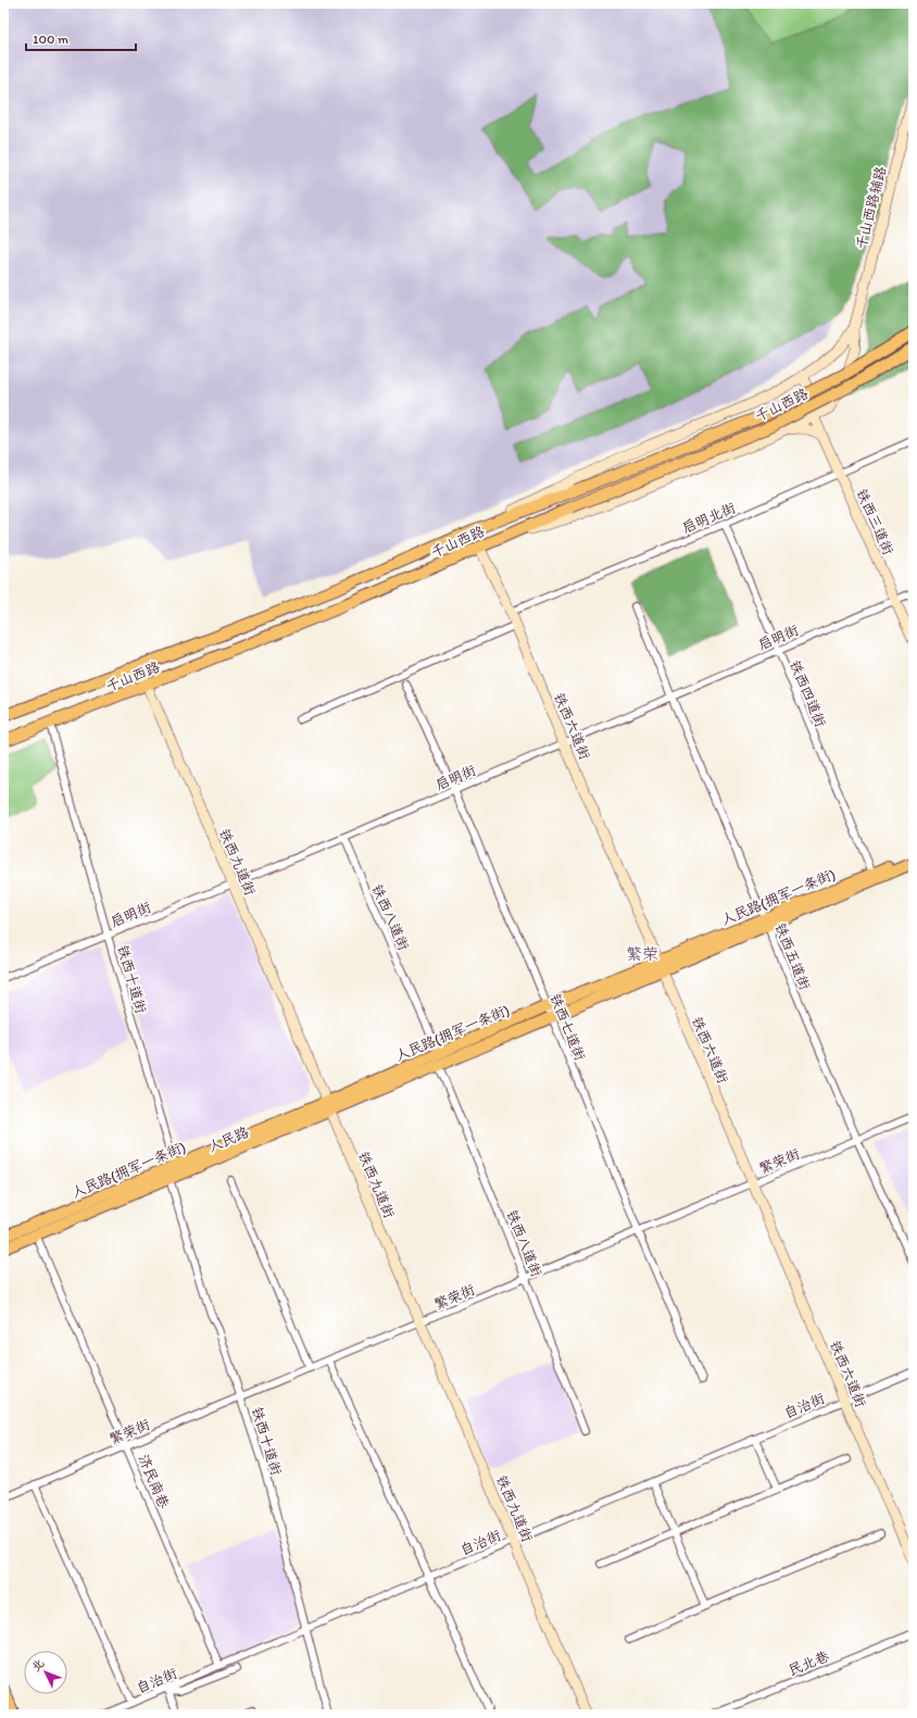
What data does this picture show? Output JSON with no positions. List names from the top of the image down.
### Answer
{
  "streets": {
    "main road": [
      "千山西路辅路",
      "千山西路",
      "铁西三道街",
      "铁西六道街",
      "铁西九道街",
      "人民路(拥军一条街)",
      "人民路"
    ],
    "street": [
      "启明北街",
      "启明街",
      "铁西四道街",
      "铁西八道街",
      "铁西五道街",
      "铁西十道街",
      "铁西七道街",
      "繁荣街",
      "自治街",
      "济民南巷",
      "民北巷"
    ]
  },
  "crossings": [
    ["千山西路", "铁西六道街"],
    ["千山西路", "铁西九道街"],
    ["千山西路", "铁西十道街"],
    ["启明北街", "铁西三道街"],
    ["启明北街", "铁西四道街"],
    ["启明北街", "铁西六道街"],
    ["铁西三道街", "启明街"],
    ["启明街", "铁西四道街"],
    ["启明街", "铁西六道街"],
    ["启明街", "铁西九道街"],
    ["启明街", "铁西八道街"],
    ["启明街", "铁西五道街"],
    ["启明街", "铁西十道街"],
    ["启明街", "铁西七道街"],
    ["铁西四道街", "人民路(拥军一条街)"],
    ["铁西六道街", "人民路(拥军一条街)"],
    ["铁西六道街", "繁荣街"],
    ["铁西六道街", "自治街"],
    ["铁西九道街", "人民路(拥军一条街)"],
    ["铁西九道街", "人民路"],
    ["铁西九道街", "繁荣街"],
    ["铁西九道街", "自治街"],
    ["人民路(拥军一条街)", "铁西八道街"],
    ["人民路(拥军一条街)", "铁西五道街"],
    ["人民路(拥军一条街)", "铁西十道街"],
    ["人民路(拥军一条街)", "铁西七道街"],
    ["人民路(拥军一条街)", "人民路"],
    ["铁西八道街", "人民路"],
    ["铁西八道街", "繁荣街"],
    ["铁西五道街", "繁荣街"],
    ["铁西十道街", "人民路"],
    ["铁西十道街", "繁荣街"],
    ["铁西十道街", "自治街"],
    ["铁西七道街", "人民路"],
    ["铁西七道街", "繁荣街"],
    ["人民路", "济民南巷"],
    ["繁荣街", "济民南巷"],
    ["自治街", "济民南巷"]
  ],
  "districts": ["繁荣"],
  "scale_bar": "100 m",
  "north": "top left"
}
